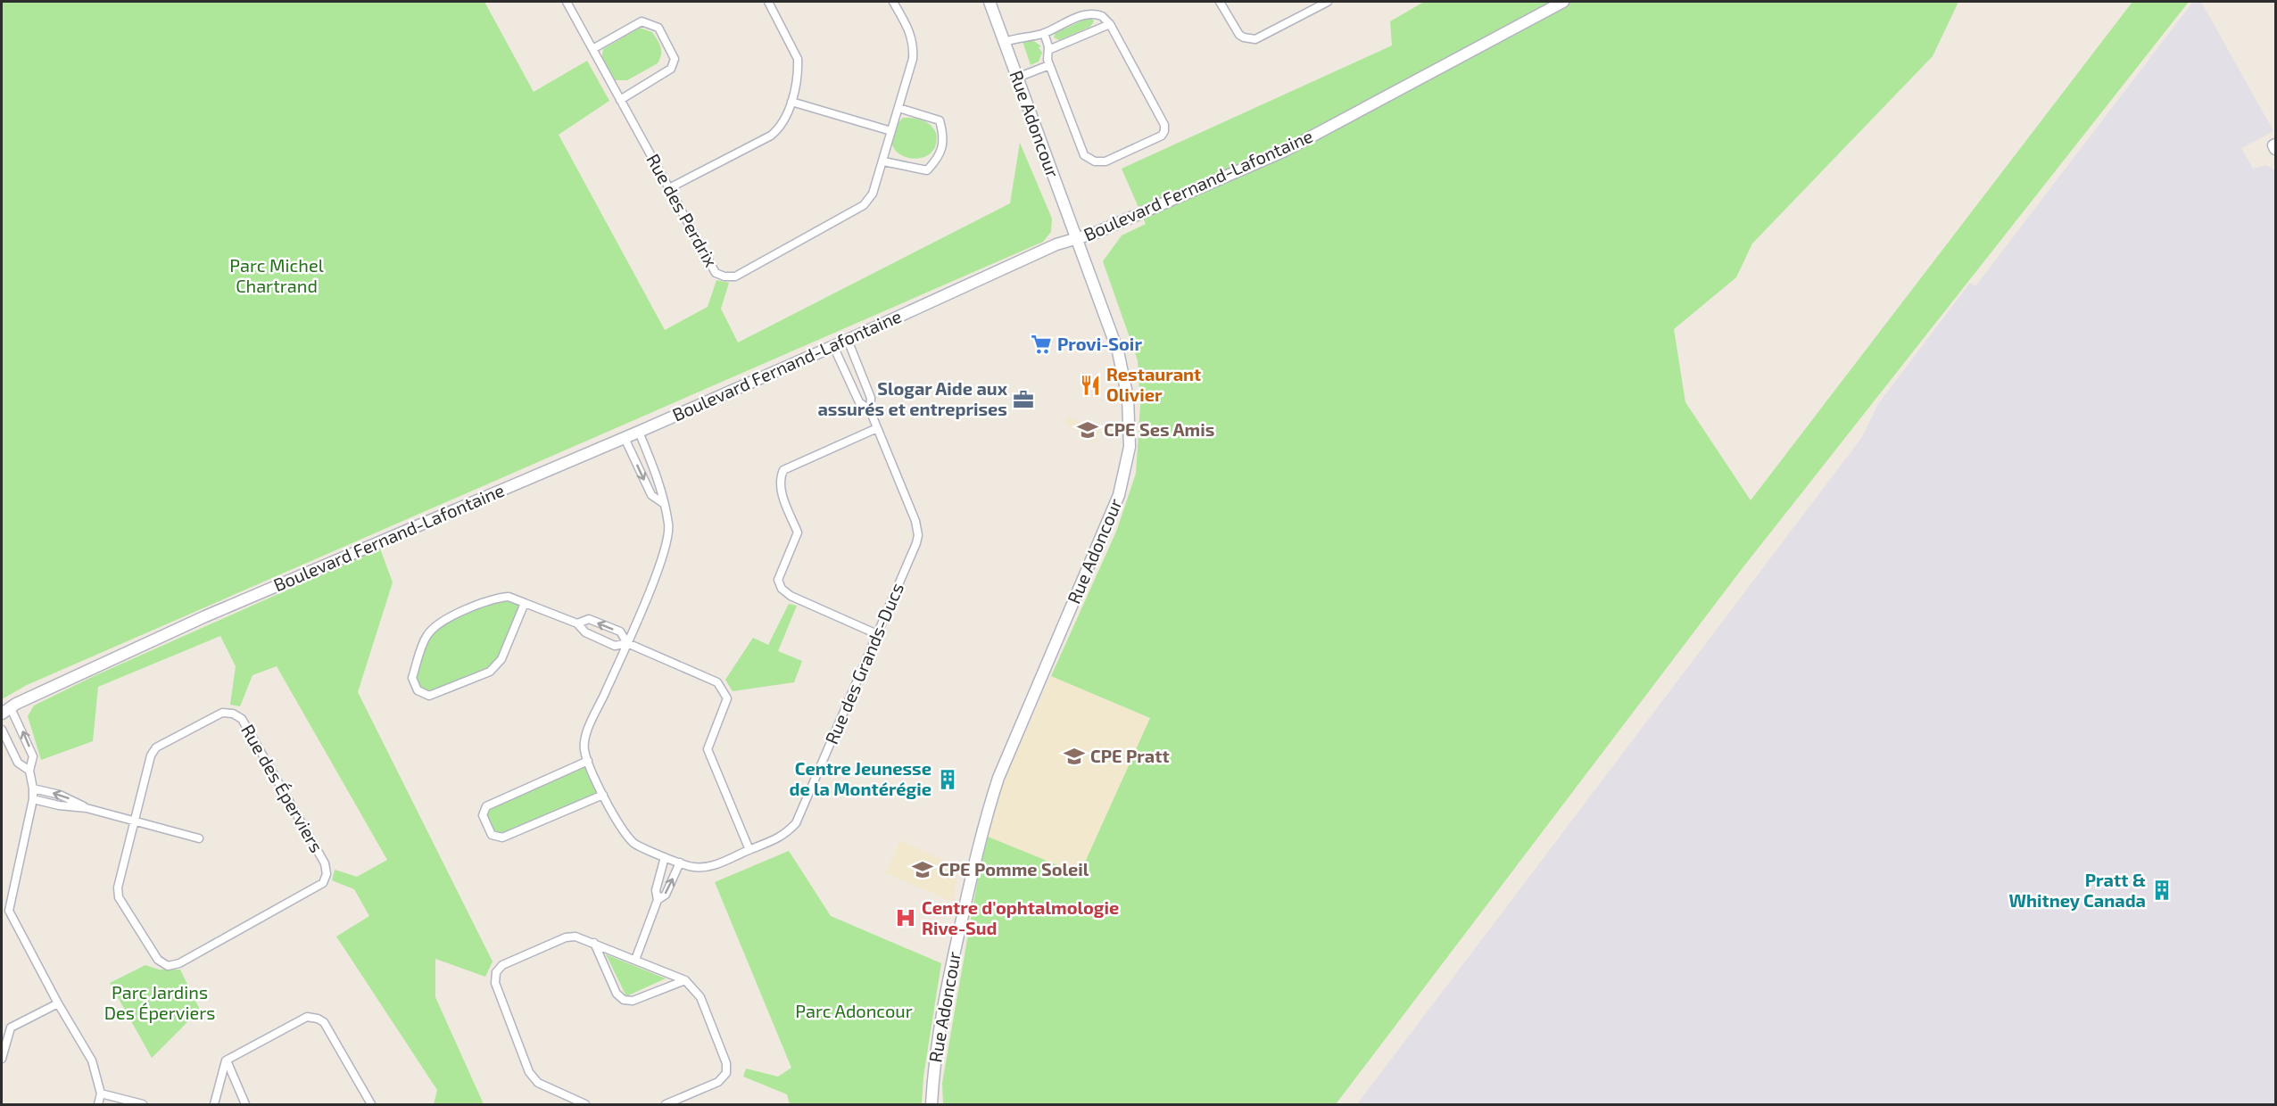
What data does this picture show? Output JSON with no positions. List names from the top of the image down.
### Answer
{
  "streets": {
    "street": [
      "Rue Adoncour",
      "Boulevard Fernand-Lafontaine",
      "Rue des Perdrix",
      "Rue des Grands-Ducs",
      "Rue des Éperviers"
    ]
  },
  "crossings": [
    ["Rue Adoncour", "Boulevard Fernand-Lafontaine"],
    ["Boulevard Fernand-Lafontaine", "Rue des Grands-Ducs"]
  ],
  "parks": ["Parc Michel Chartrand", "Parc Jardins Des Éperviers", "Parc Adoncour"],
  "places": {
    "supermarket": ["Provi-Soir"],
    "restaurant": ["Restaurant Olivier"],
    "office": ["Slogar Aide aux assurés et entreprises"],
    "school or university": ["CPE Ses Amis", "CPE Pratt", "CPE Pomme Soleil"],
    "building": ["Centre Jeunesse de la Montérégie", "Pratt & Whitney Canada"],
    "hospital": ["Centre d'ophtalmologie Rive-Sud"]
  }
}
